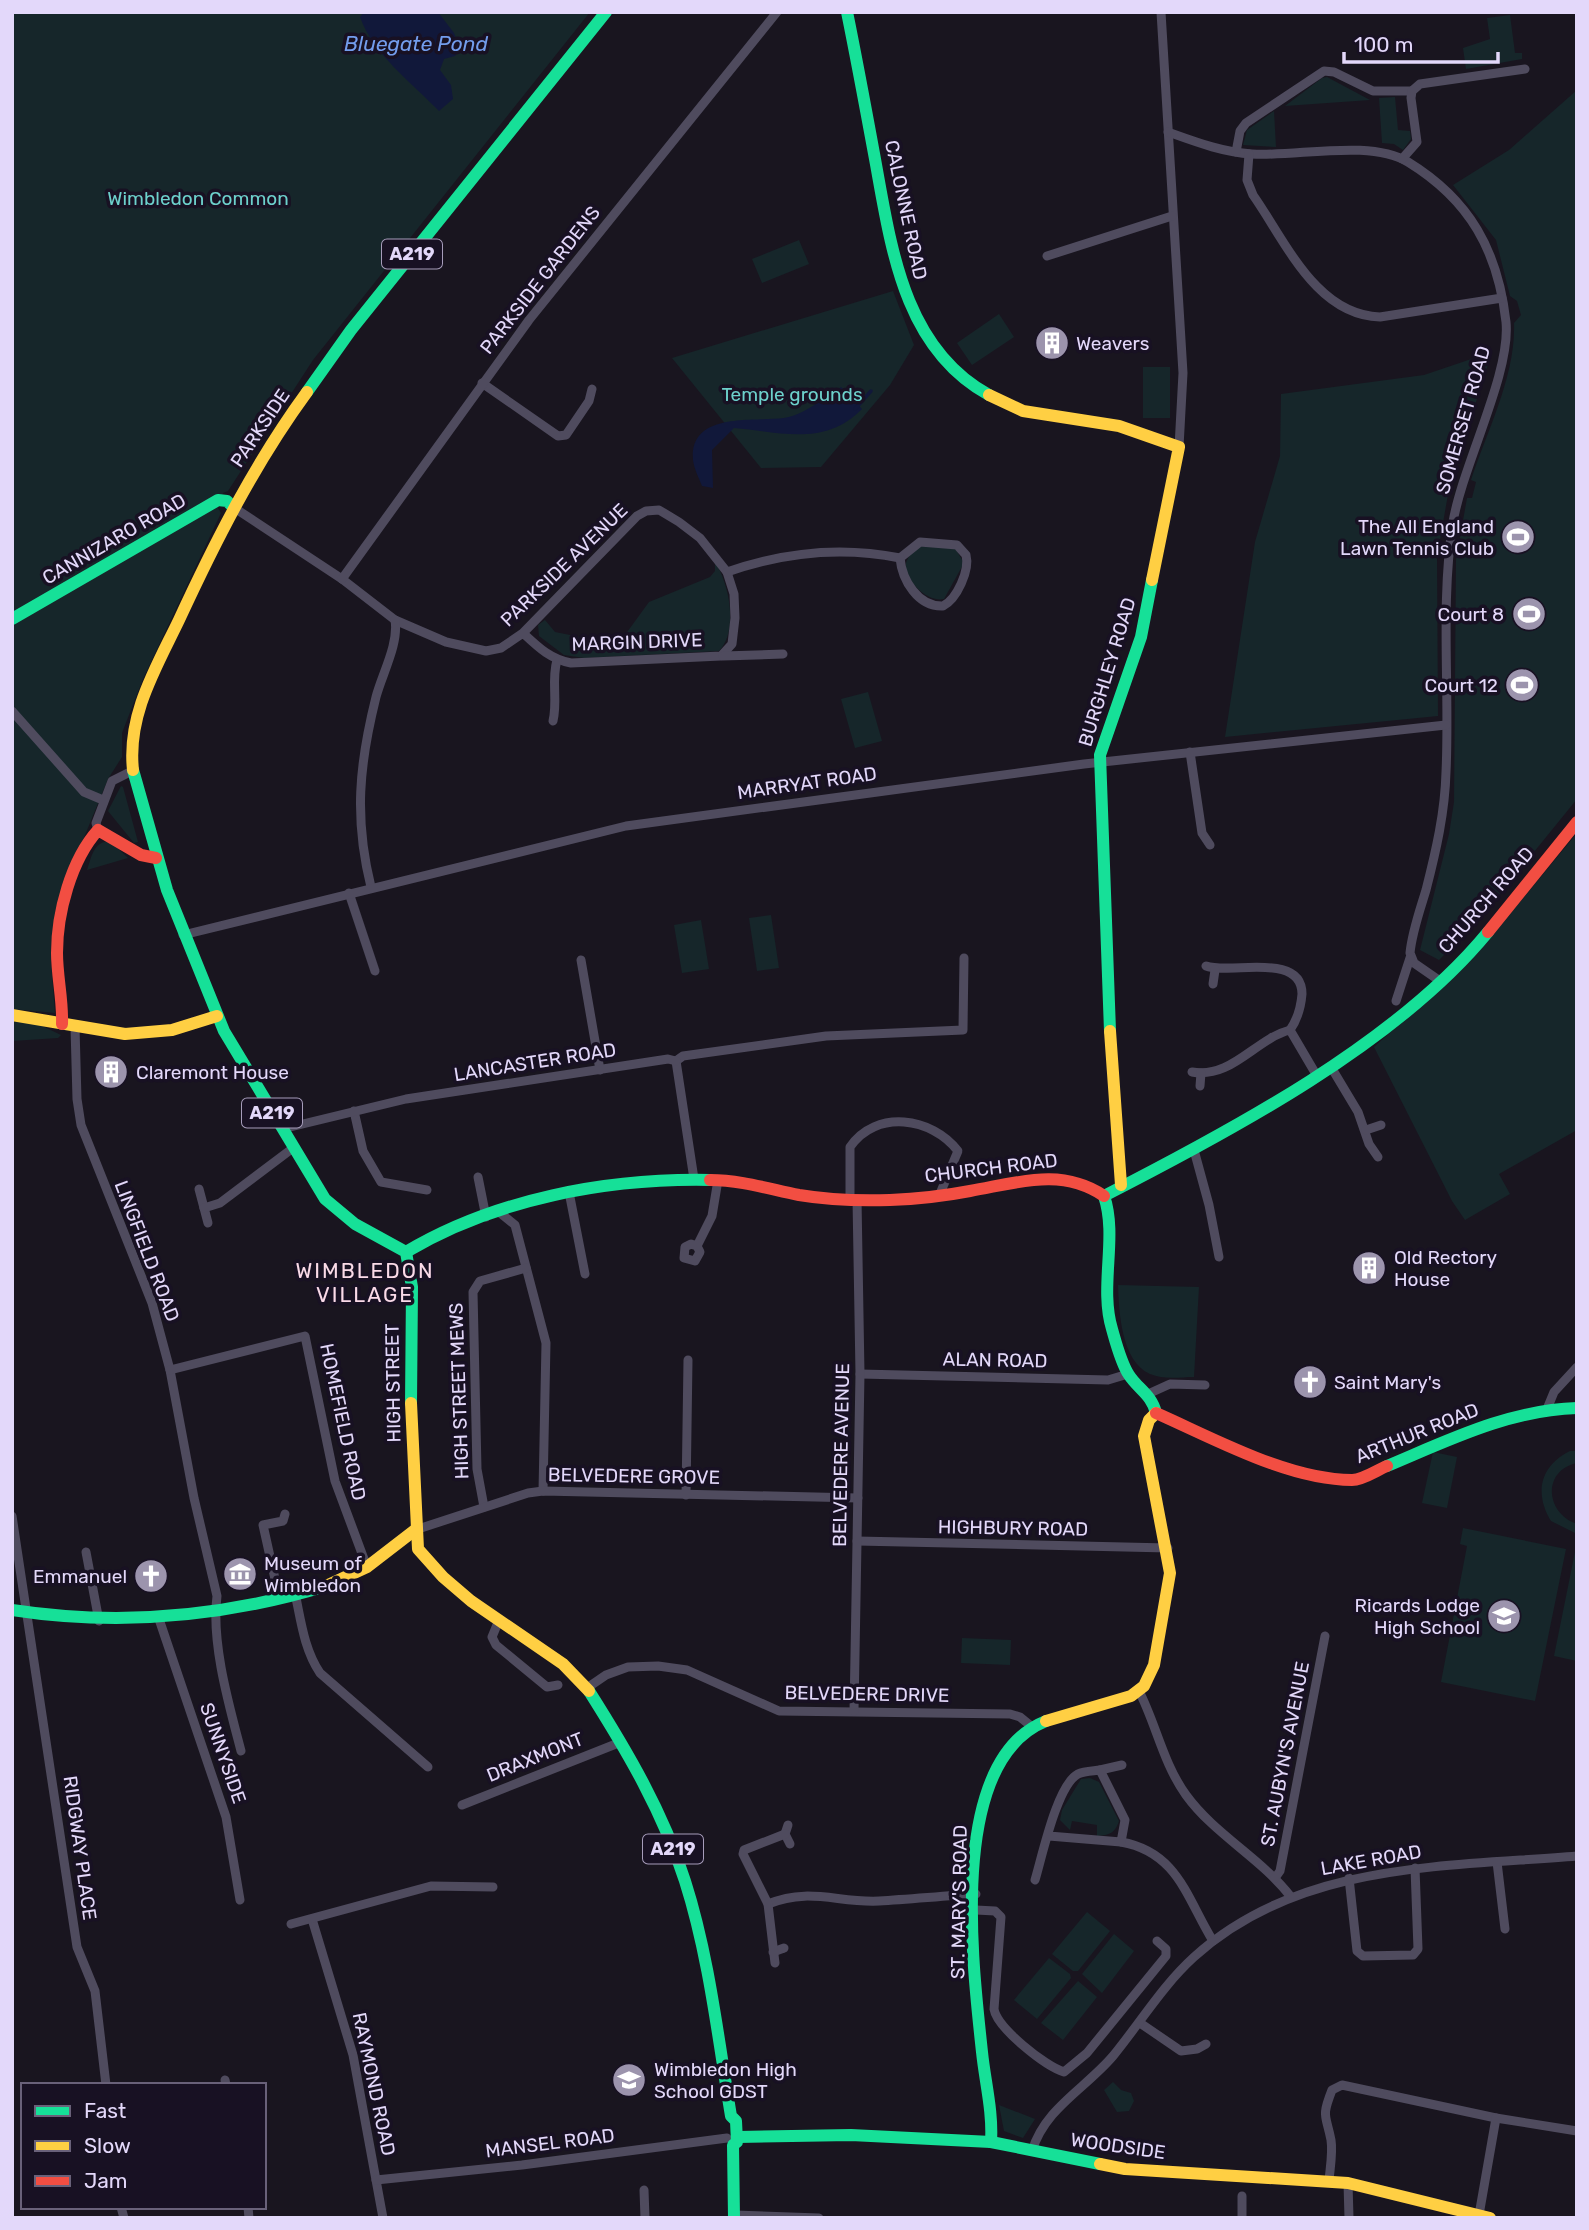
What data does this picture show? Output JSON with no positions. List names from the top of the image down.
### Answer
{
  "streets": {
    "street": [
      "CALONNE ROAD",
      "A219",
      "PARKSIDE GARDENS",
      "SOMERSET ROAD",
      "PARKSIDE",
      "CANNIZARO ROAD",
      "PARKSIDE AVENUE",
      "MARGIN DRIVE",
      "BURGHLEY ROAD",
      "MARRYAT ROAD",
      "CHURCH ROAD",
      "LANCASTER ROAD",
      "LINGFIELD ROAD",
      "ALAN ROAD",
      "HIGH STREET",
      "HIGH STREET MEWS",
      "HOMEFIELD ROAD",
      "ARTHUR ROAD",
      "BELVEDERE AVENUE",
      "BELVEDERE GROVE",
      "HIGHBURY ROAD",
      "BELVEDERE DRIVE",
      "SUNNYSIDE",
      "ST. AUBYN'S AVENUE",
      "DRAXMONT",
      "RIDGWAY PLACE",
      "LAKE ROAD",
      "ST. MARY'S ROAD",
      "RAYMOND ROAD",
      "MANSEL ROAD",
      "WOODSIDE"
    ]
  },
  "crossings": [
    ["CALONNE ROAD", "BURGHLEY ROAD"],
    ["A219", "PARKSIDE"],
    ["A219", "MARRYAT ROAD"],
    ["A219", "CHURCH ROAD"],
    ["A219", "LANCASTER ROAD"],
    ["A219", "HIGH STREET"],
    ["A219", "BELVEDERE GROVE"],
    ["A219", "BELVEDERE DRIVE"],
    ["A219", "DRAXMONT"],
    ["A219", "MANSEL ROAD"],
    ["A219", "WOODSIDE"],
    ["PARKSIDE GARDENS", "PARKSIDE AVENUE"],
    ["SOMERSET ROAD", "BURGHLEY ROAD"],
    ["SOMERSET ROAD", "MARRYAT ROAD"],
    ["PARKSIDE", "CANNIZARO ROAD"],
    ["PARKSIDE", "PARKSIDE AVENUE"],
    ["PARKSIDE", "MARRYAT ROAD"],
    ["CANNIZARO ROAD", "PARKSIDE AVENUE"],
    ["PARKSIDE AVENUE", "MARGIN DRIVE"],
    ["BURGHLEY ROAD", "MARRYAT ROAD"],
    ["BURGHLEY ROAD", "CHURCH ROAD"],
    ["CHURCH ROAD", "HIGH STREET"],
    ["CHURCH ROAD", "BELVEDERE AVENUE"],
    ["LINGFIELD ROAD", "HOMEFIELD ROAD"],
    ["ALAN ROAD", "BELVEDERE AVENUE"],
    ["HIGH STREET", "BELVEDERE GROVE"],
    ["HIGH STREET MEWS", "BELVEDERE GROVE"],
    ["BELVEDERE AVENUE", "BELVEDERE GROVE"],
    ["BELVEDERE AVENUE", "HIGHBURY ROAD"],
    ["BELVEDERE AVENUE", "BELVEDERE DRIVE"],
    ["BELVEDERE DRIVE", "ST. MARY'S ROAD"],
    ["LAKE ROAD", "WOODSIDE"],
    ["ST. MARY'S ROAD", "WOODSIDE"],
    ["RAYMOND ROAD", "MANSEL ROAD"],
    ["MANSEL ROAD", "WOODSIDE"]
  ],
  "districts": ["WIMBLEDON VILLAGE"],
  "water": ["Bluegate Pond"],
  "parks": ["Wimbledon Common", "Temple grounds"],
  "places": {
    "building": ["Weavers", "Claremont House", "Old Rectory House"],
    "sports": ["The All England Lawn Tennis Club", "Court 8", "Court 12"],
    "church": ["Saint Mary's", "Emmanuel"],
    "museum": ["Museum of Wimbledon"],
    "school or university": ["Ricards Lodge High School", "Wimbledon High School GDST"]
  },
  "legend": ["Fast", "Slow", "Jam"],
  "scale_bar": "100 m"
}
